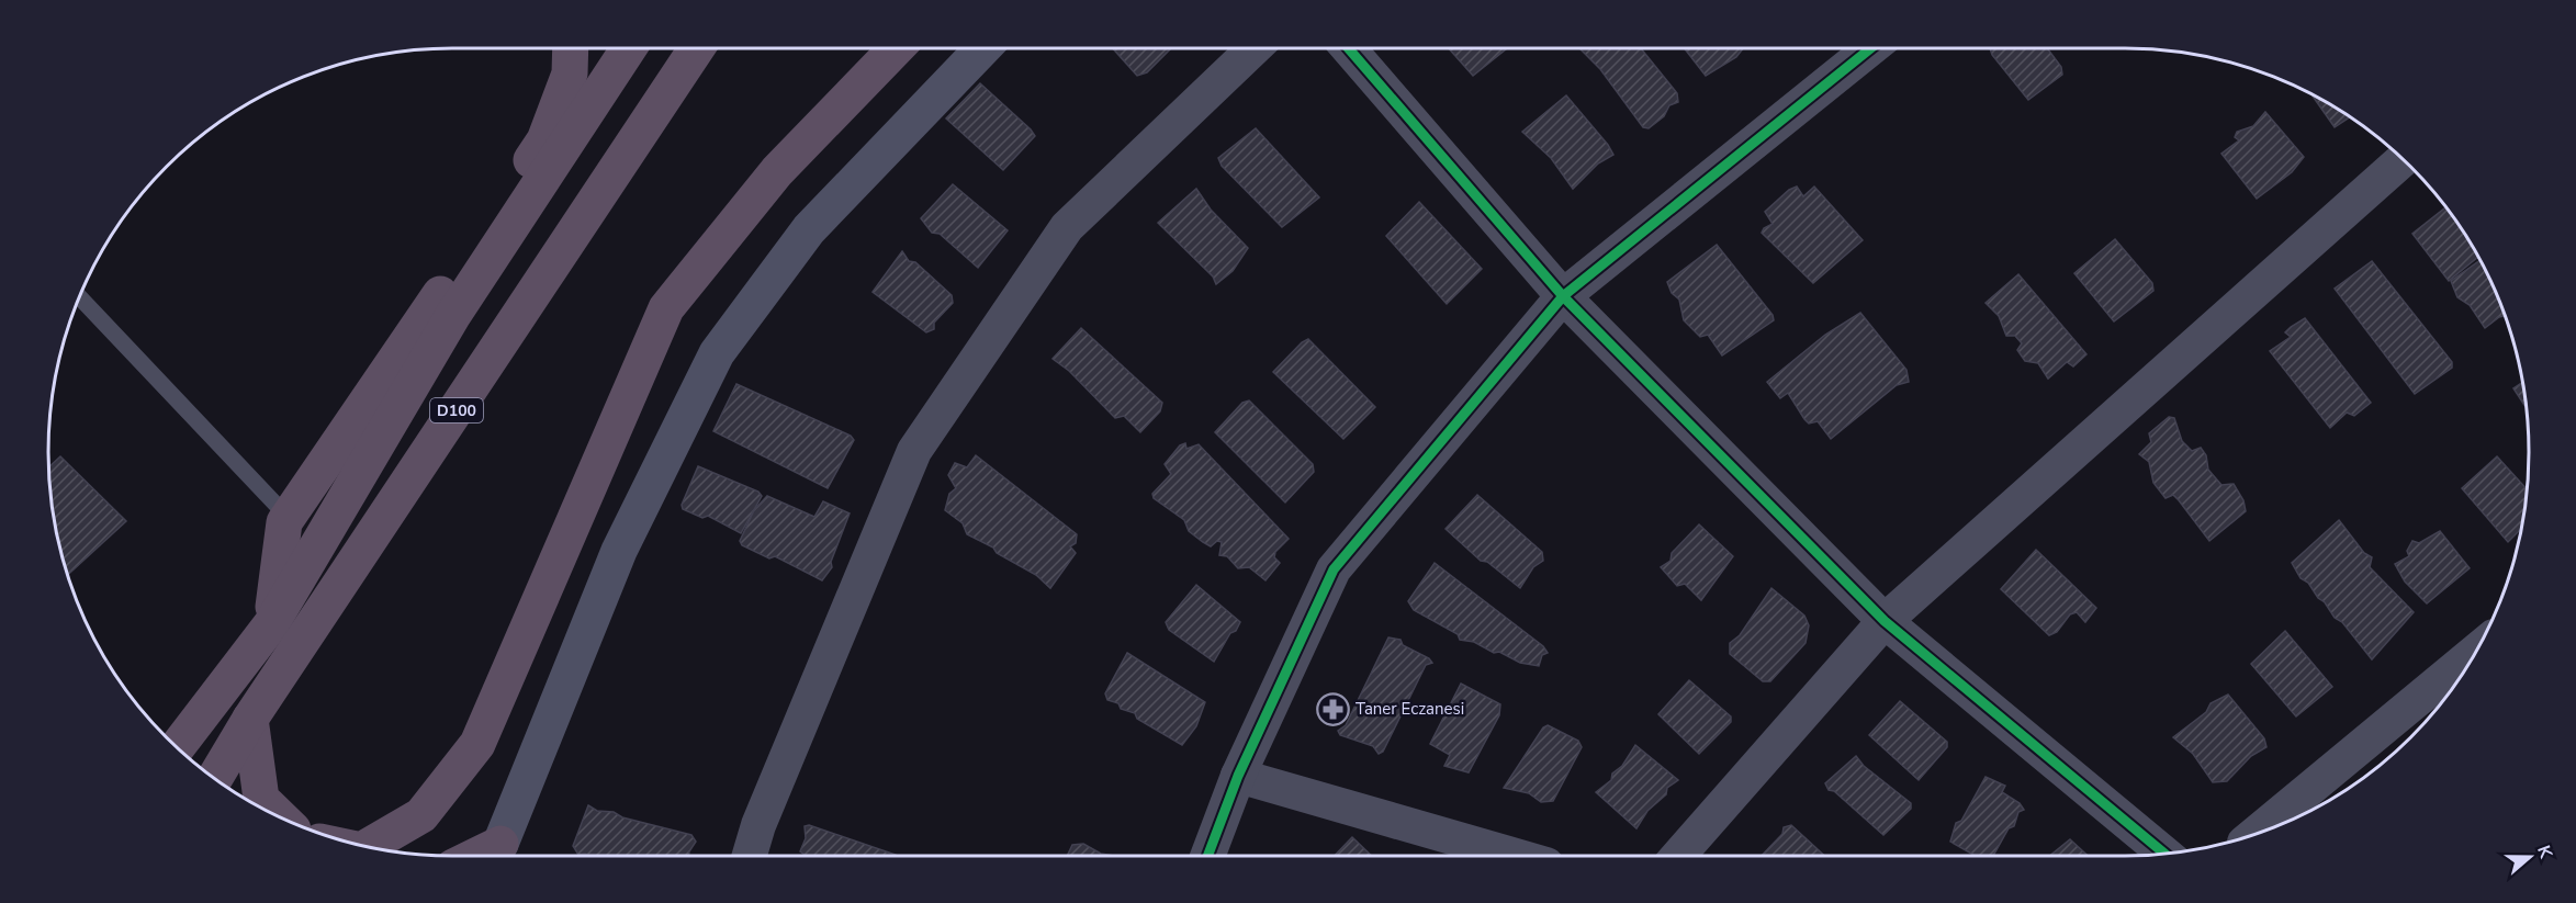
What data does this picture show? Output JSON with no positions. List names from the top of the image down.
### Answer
{
  "streets": {
    "highway": ["D100"]
  },
  "places": {
    "pharmacy": ["Taner Eczanesi"]
  },
  "north": "right"
}
